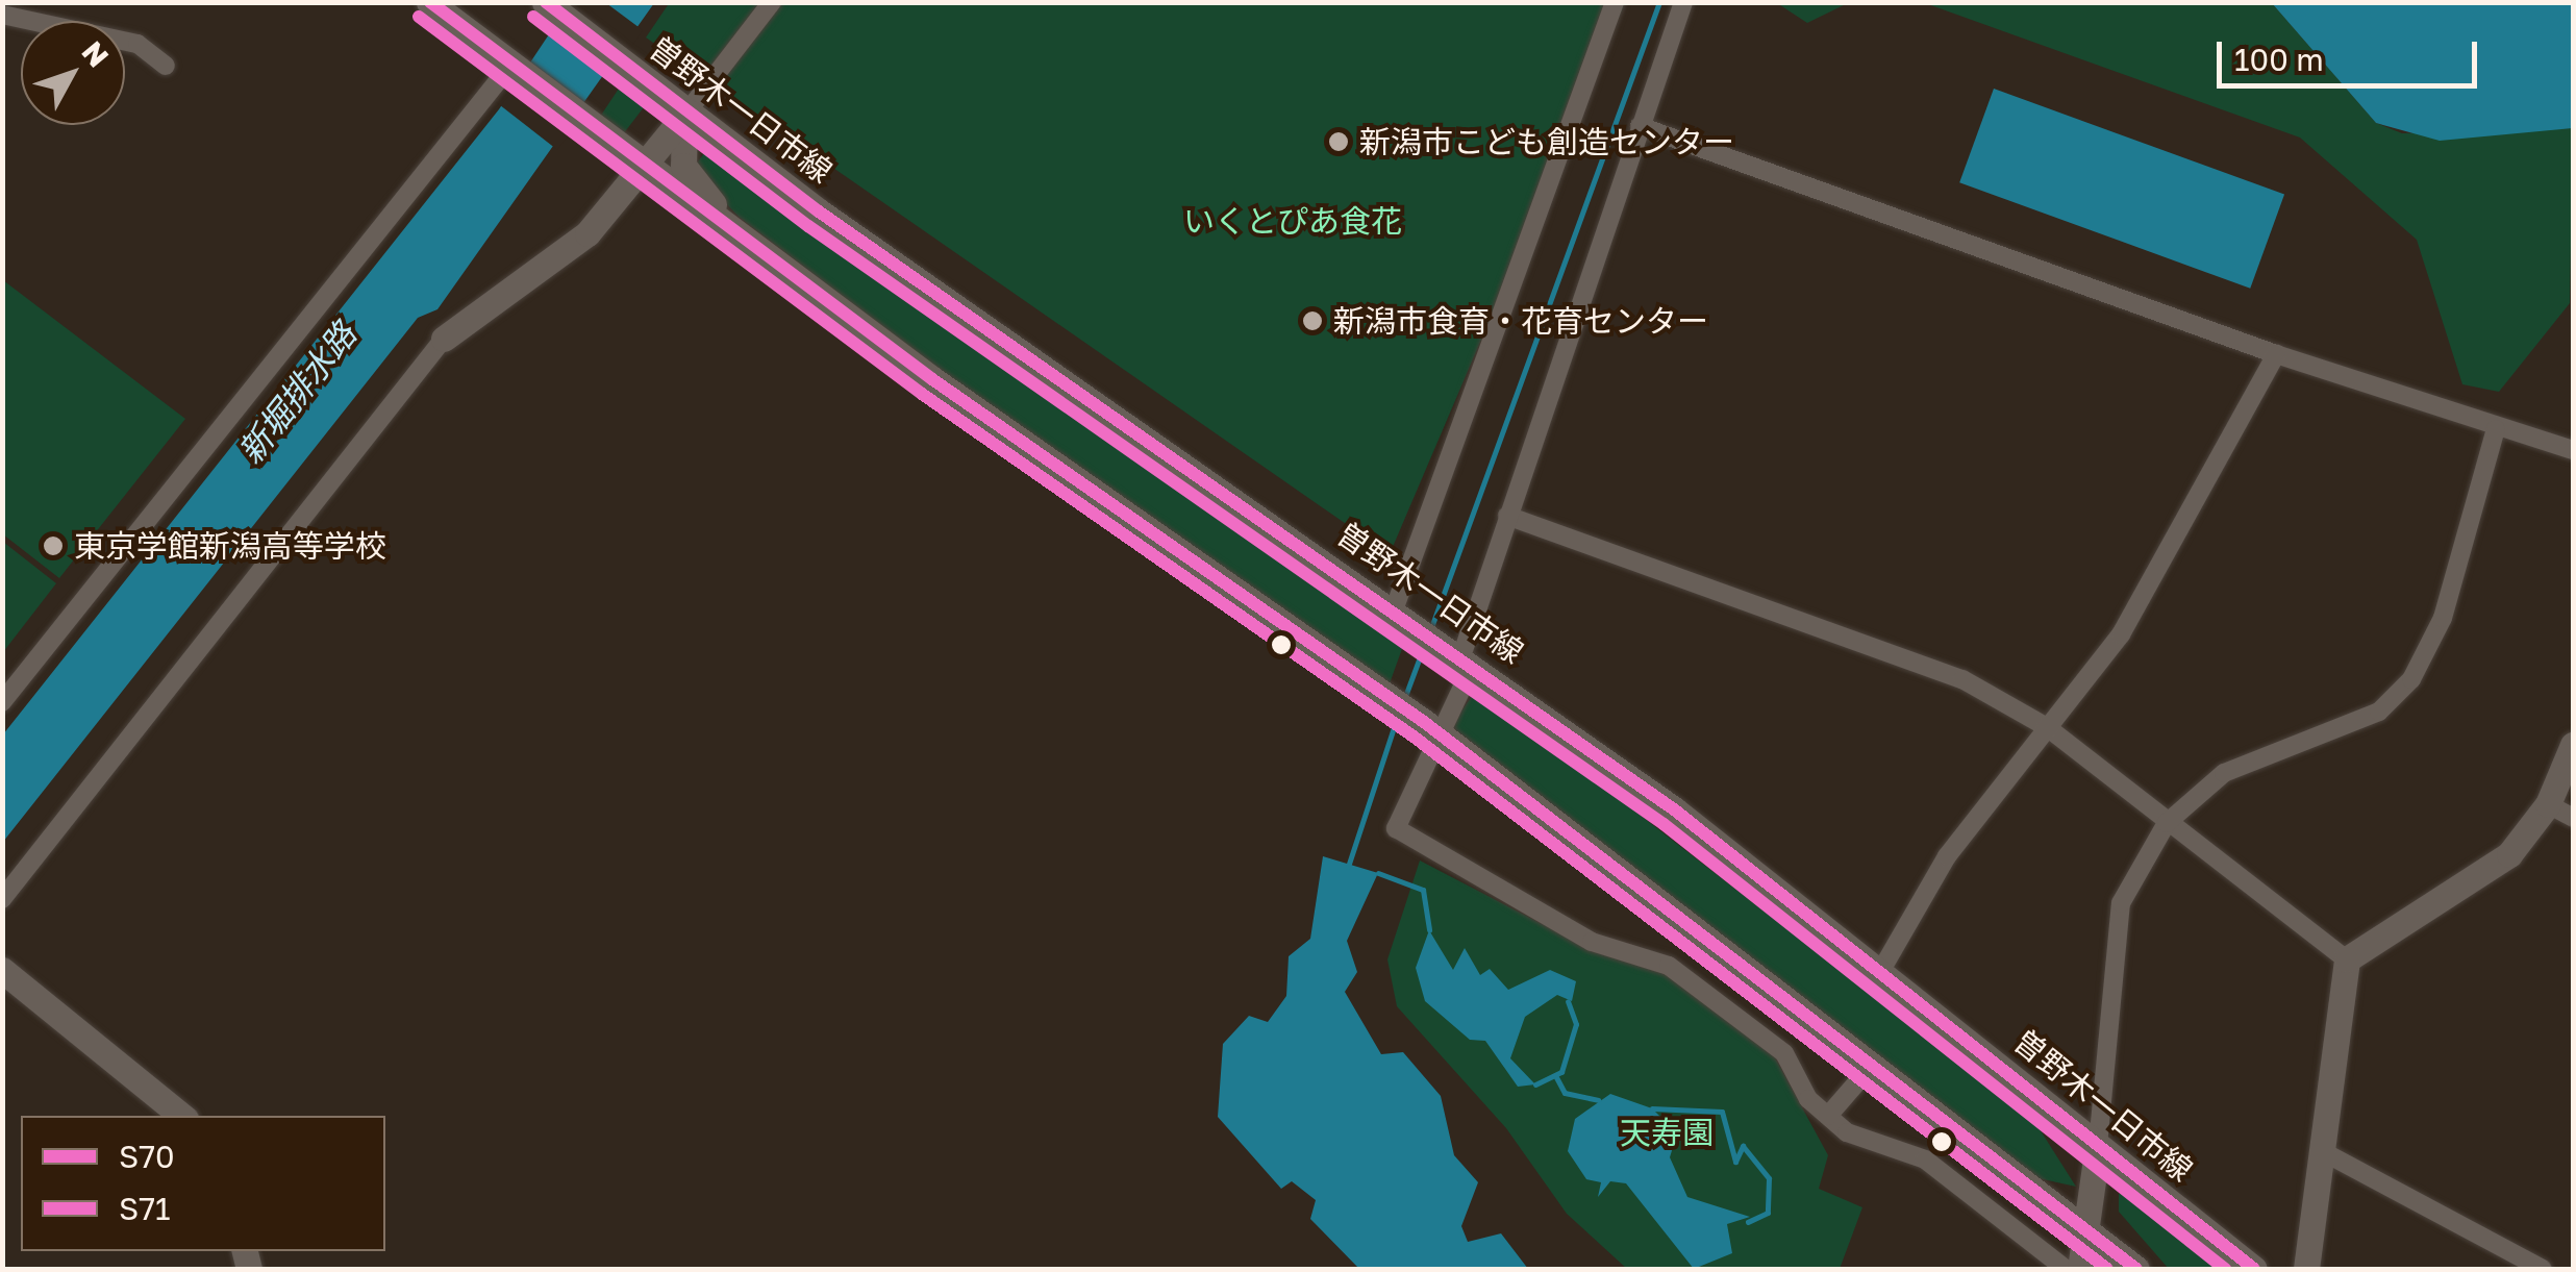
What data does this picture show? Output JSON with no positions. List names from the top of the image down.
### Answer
{
  "streets": {
    "main road": ["曽野木一日市線"]
  },
  "water": ["新堀排水路"],
  "parks": ["いくとぴあ食花", "天寿園"],
  "places": ["新潟市こども創造センター", "新潟市食育・花育センター", "東京学館新潟高等学校"],
  "lines": ["transit line S70", "transit line S71"],
  "legend": ["S70", "S71"],
  "scale_bar": "100 m",
  "north": "top right"
}
